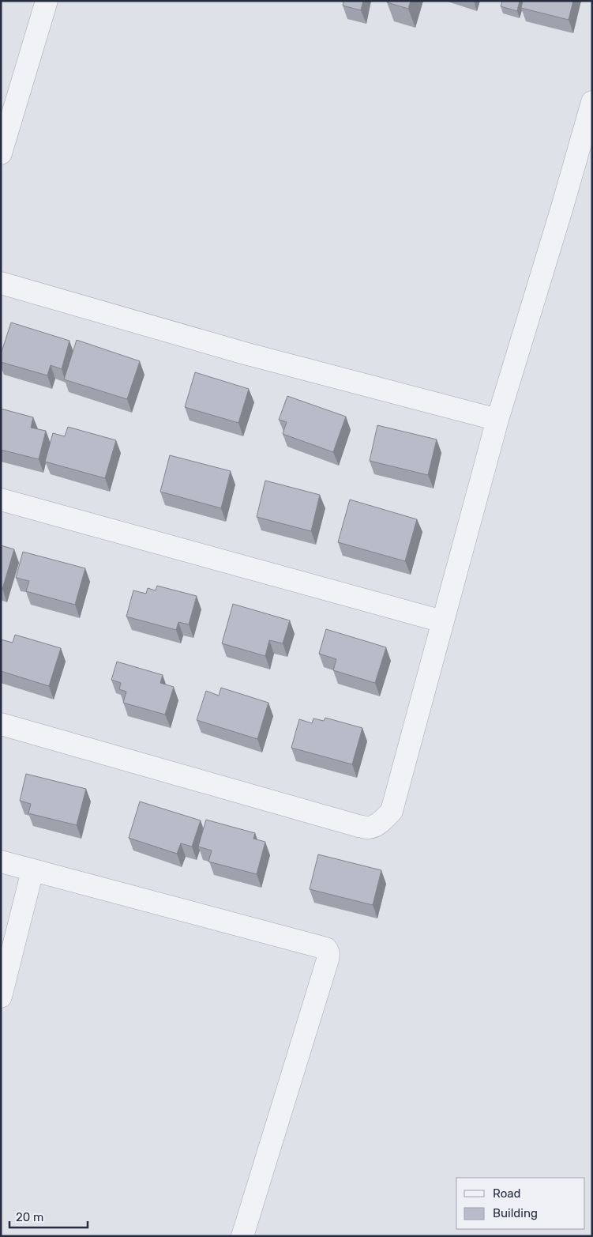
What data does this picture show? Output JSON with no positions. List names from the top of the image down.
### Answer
{
  "legend": ["Road", "Building"],
  "scale_bar": "20 m"
}
